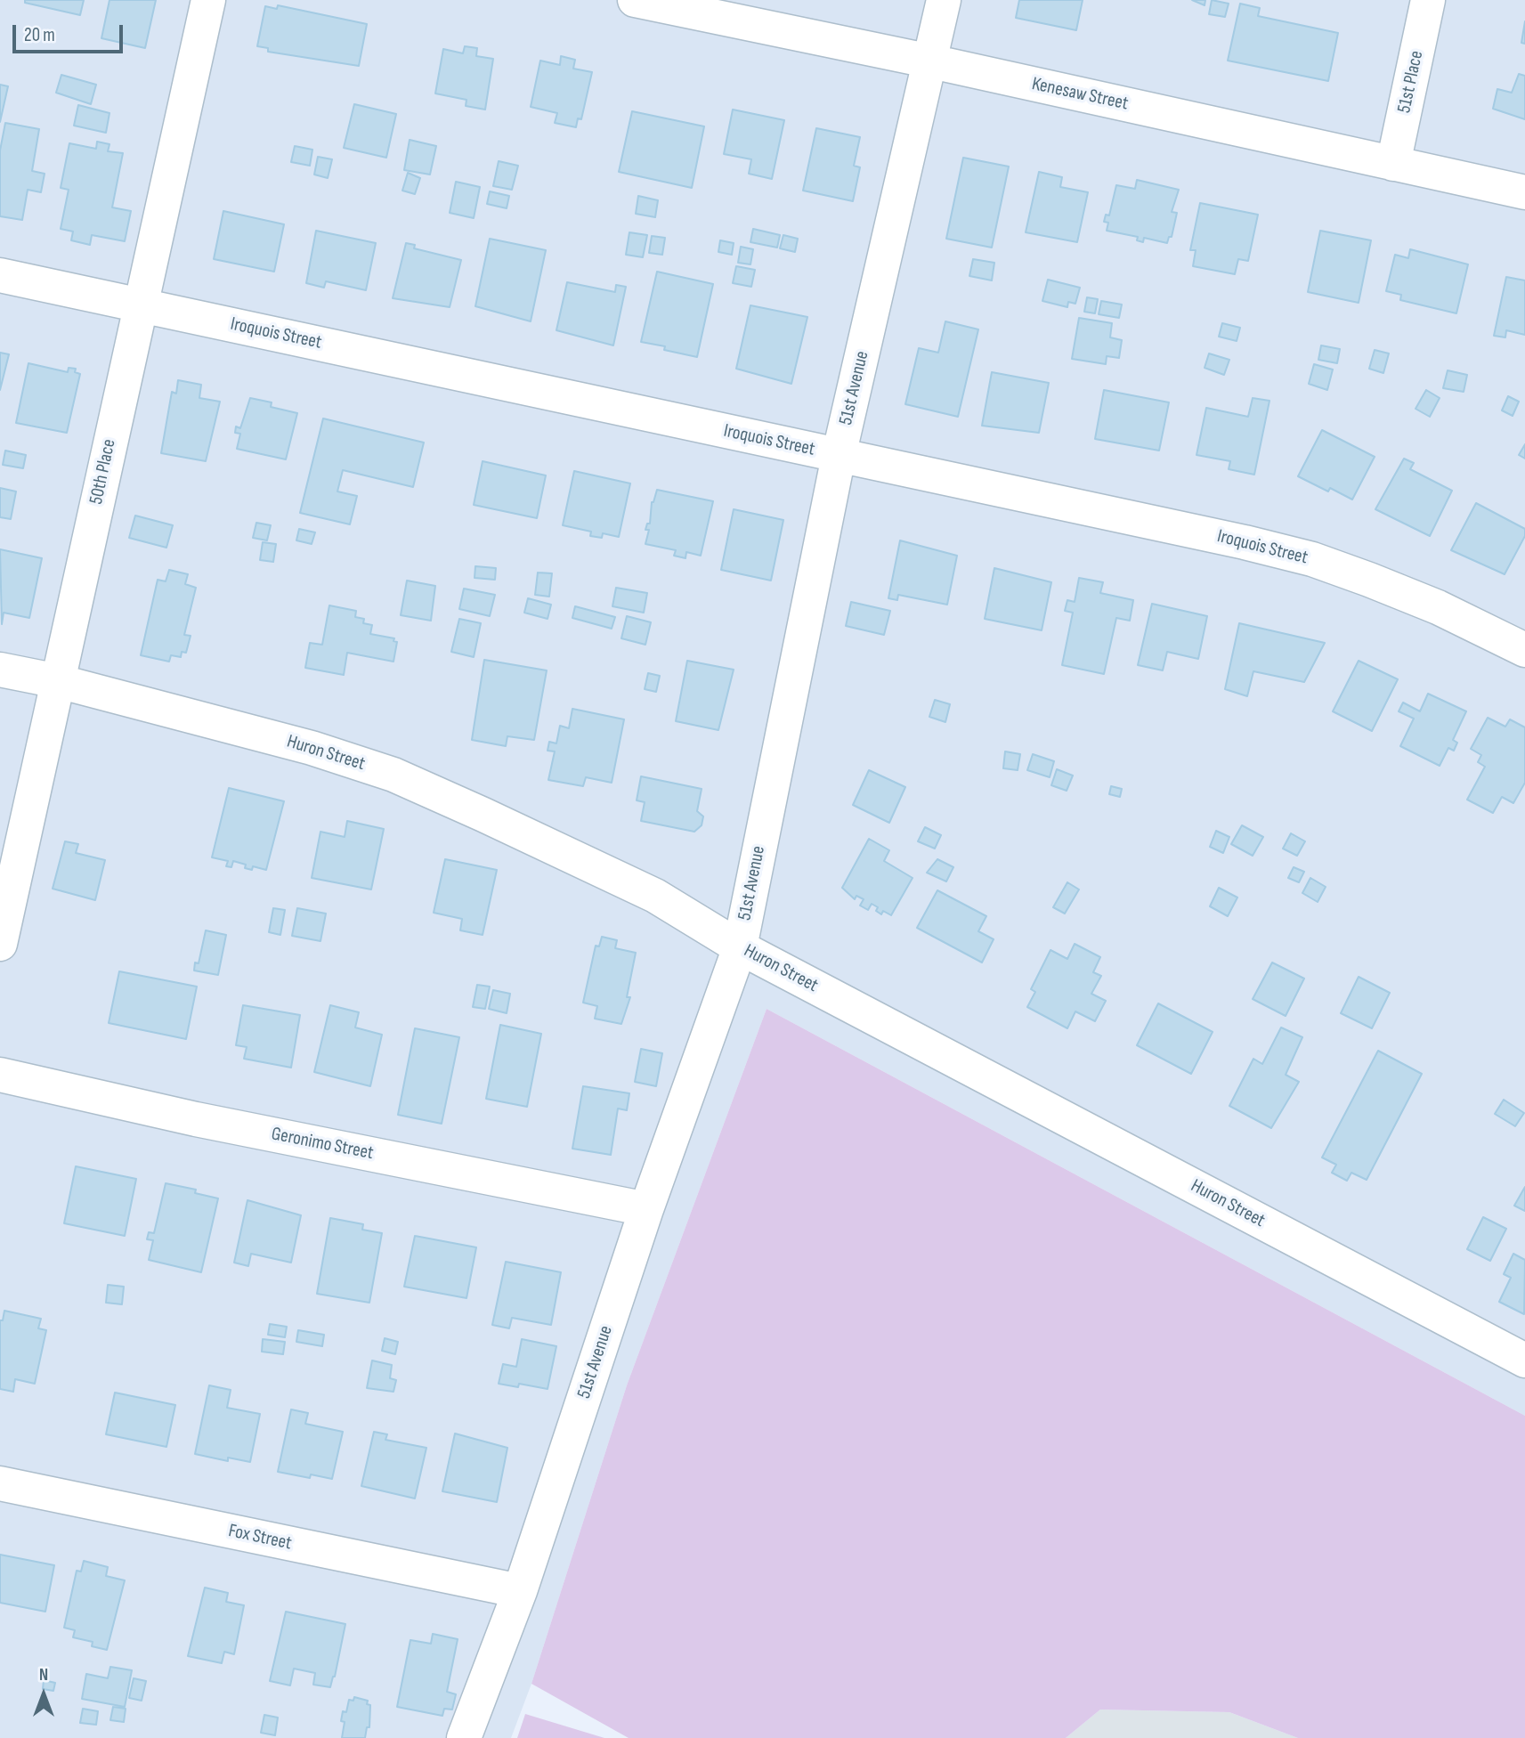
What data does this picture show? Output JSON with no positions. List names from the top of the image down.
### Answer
{
  "streets": {
    "street": [
      "51st Place",
      "Kenesaw Street",
      "Iroquois Street",
      "51st Avenue",
      "50th Place",
      "Huron Street",
      "Geronimo Street",
      "Fox Street"
    ]
  },
  "crossings": [
    ["51st Place", "Kenesaw Street"],
    ["Kenesaw Street", "51st Avenue"],
    ["Iroquois Street", "51st Avenue"],
    ["Iroquois Street", "50th Place"],
    ["51st Avenue", "Huron Street"],
    ["51st Avenue", "Geronimo Street"],
    ["51st Avenue", "Fox Street"],
    ["50th Place", "Huron Street"]
  ],
  "scale_bar": "20 m",
  "north": "top"
}
